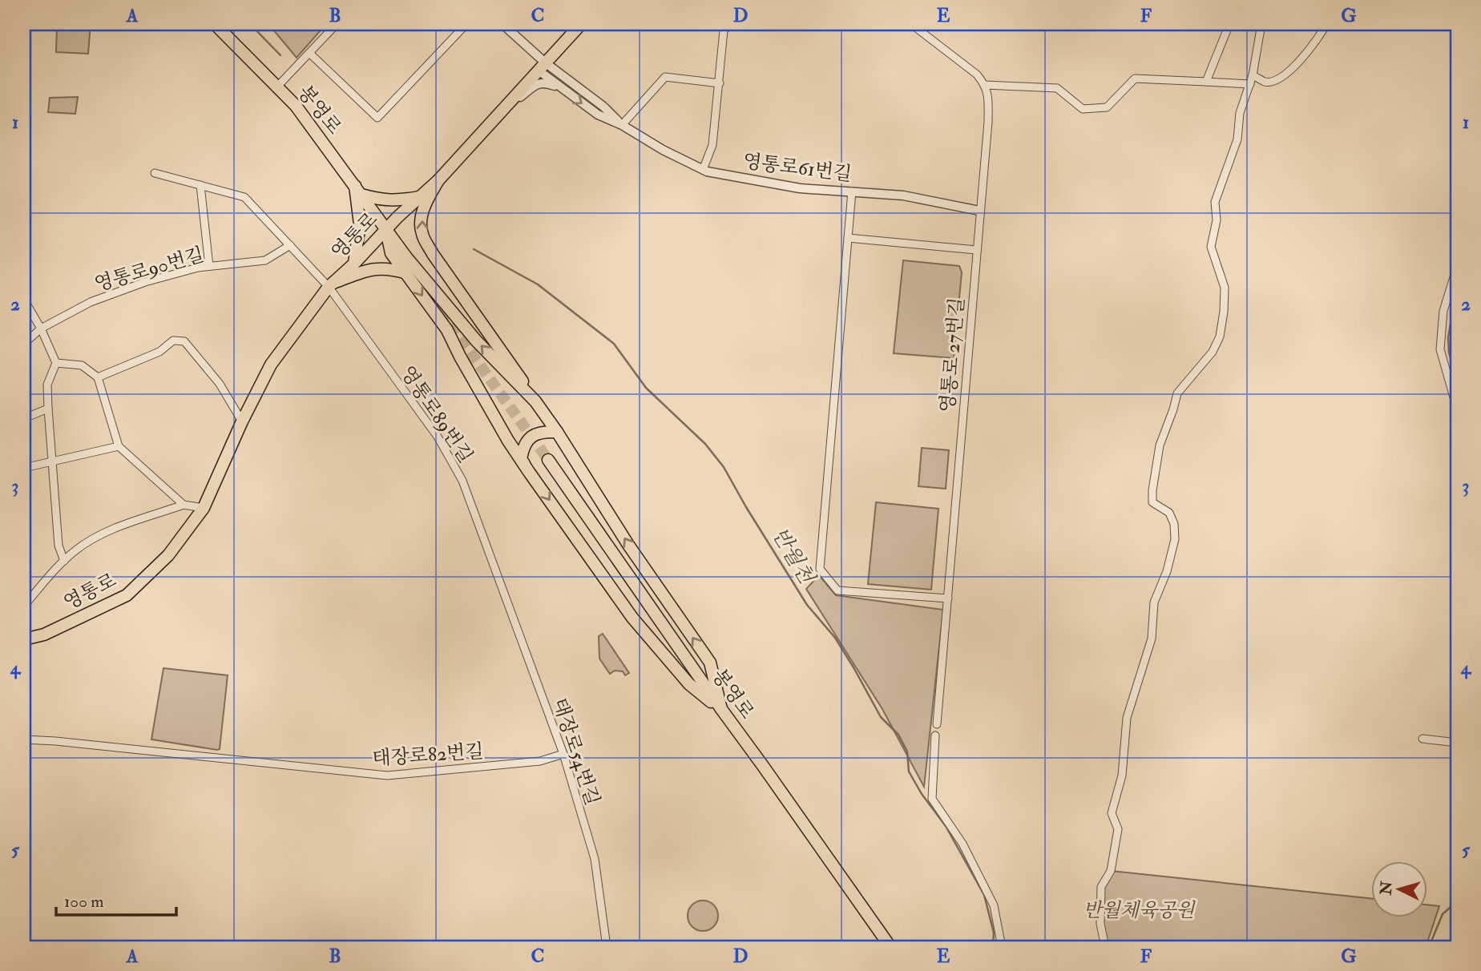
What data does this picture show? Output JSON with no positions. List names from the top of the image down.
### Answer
{
  "streets": {
    "main road": ["봉영로", "영통로"],
    "street": [
      "영통로61번길",
      "영통로90번길",
      "영통로 27번길",
      "영통로89번길",
      "태장로54번길",
      "태장로82번길"
    ]
  },
  "crossings": [
    ["봉영로", "영통로"],
    ["영통로61번길", "영통로 27번길"],
    ["영통로", "영통로89번길"],
    ["영통로89번길", "태장로54번길"],
    ["태장로54번길", "태장로82번길"]
  ],
  "water": ["반월천"],
  "parks": ["반월체육공원"],
  "scale_bar": "100 m",
  "north": "left",
  "grid": {
    "columns": [
      "A",
      "B",
      "C",
      "D",
      "E",
      "F",
      "G"
    ],
    "rows": [
      "1",
      "2",
      "3",
      "4",
      "5"
    ]
  }
}
